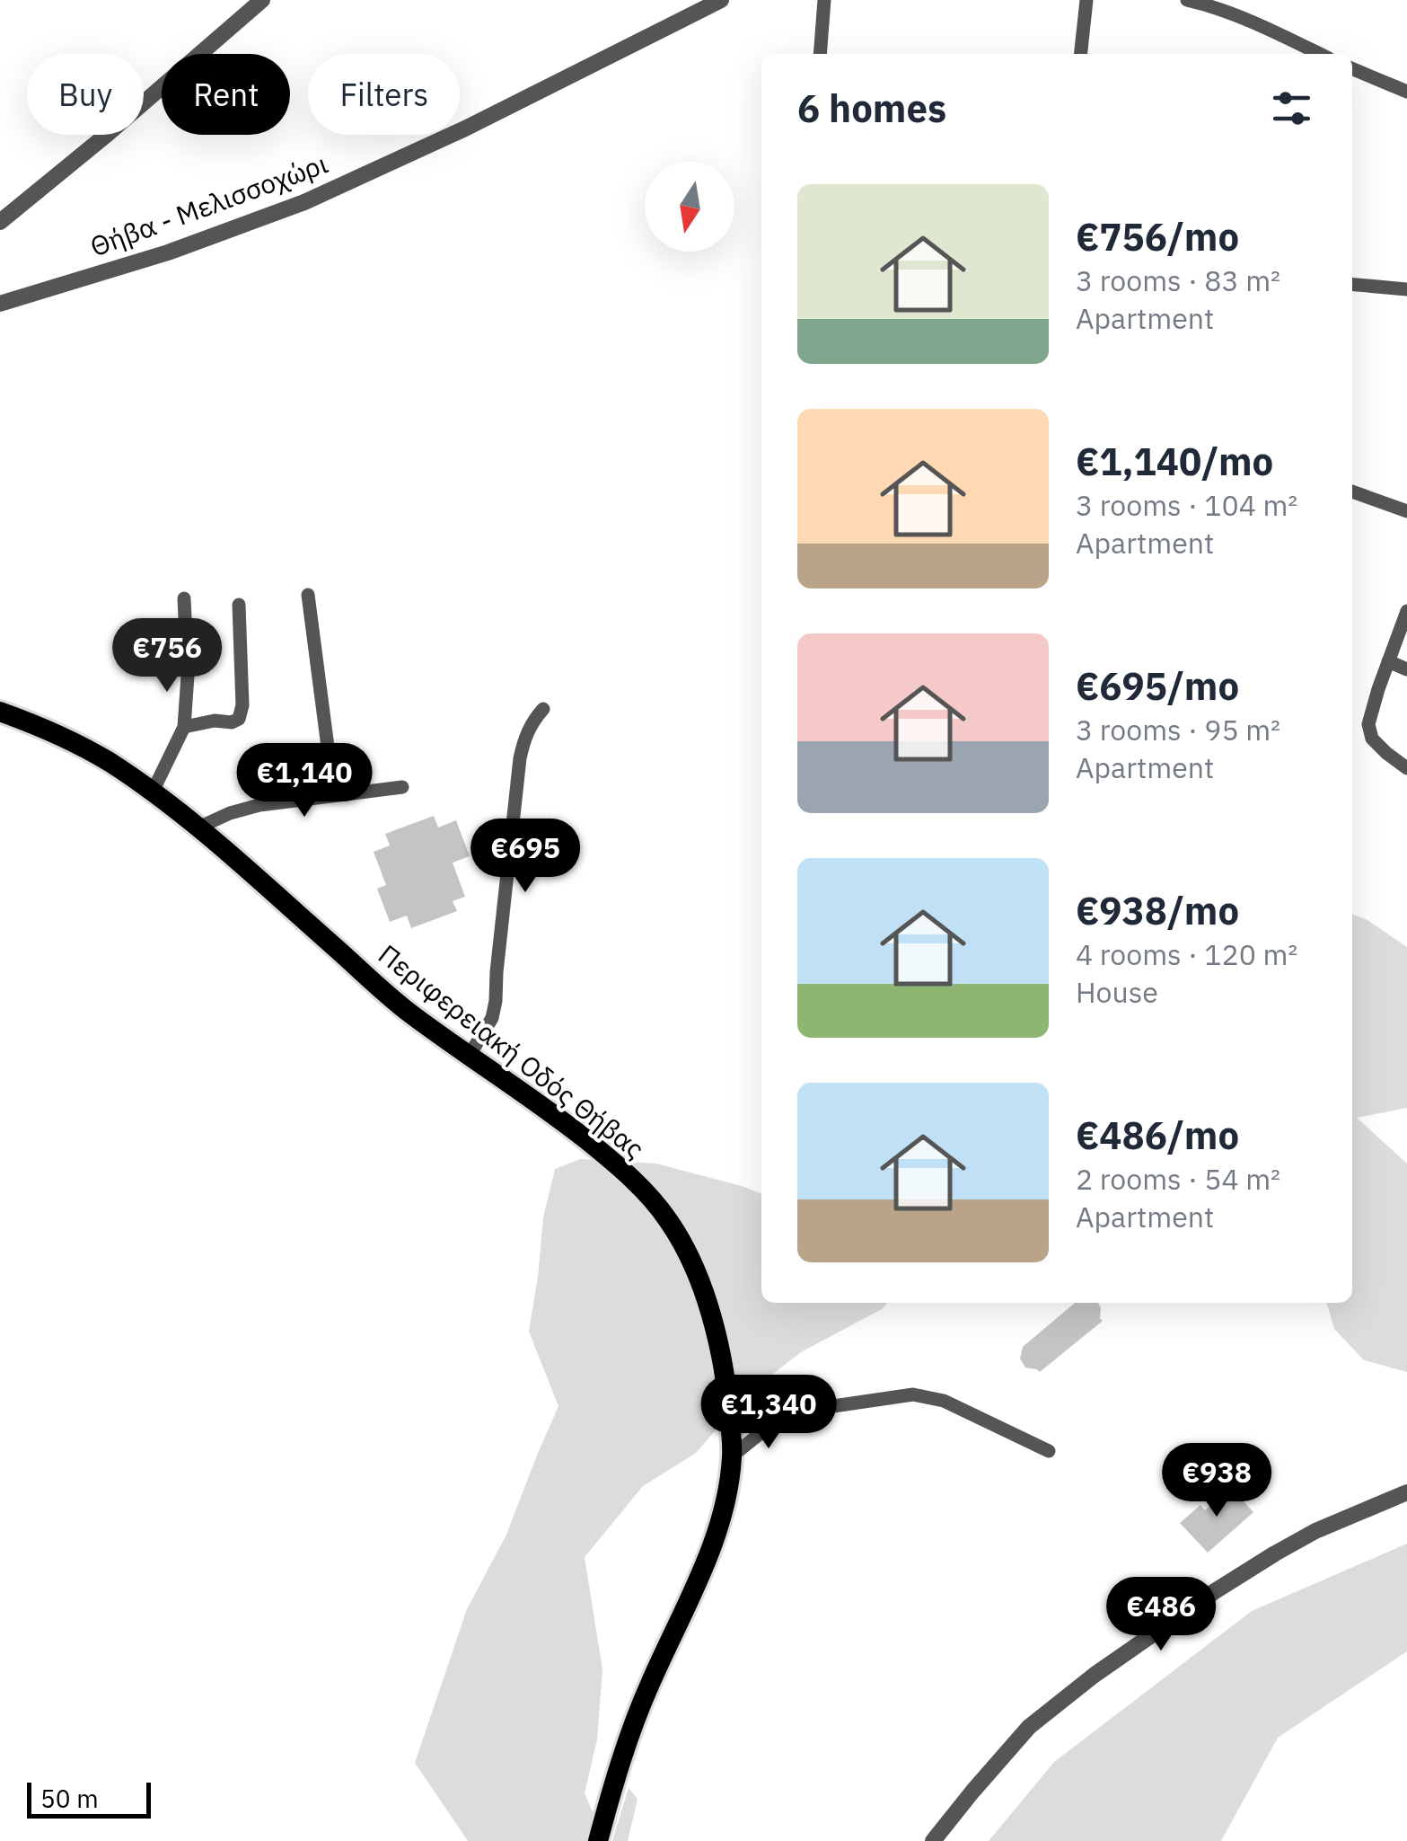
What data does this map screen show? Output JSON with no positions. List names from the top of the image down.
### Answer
{
  "streets": {
    "main road": ["Περιφερειακή Οδός Θήβας"],
    "street": ["Θήβα - Μελισσοχώρι"]
  },
  "scale_bar": "50 m",
  "north": "bottom",
  "page": {
    "chip": ["Buy", "Rent", "Filters"],
    "heading": "6 homes",
    "list": [
      {
        "name": "€756/mo",
        "note": "3 rooms · 83 m² · Apartment"
      },
      {
        "name": "€1,140/mo",
        "note": "3 rooms · 104 m² · Apartment"
      },
      {
        "name": "€695/mo",
        "note": "3 rooms · 95 m² · Apartment"
      },
      {
        "name": "€938/mo",
        "note": "4 rooms · 120 m² · House"
      },
      {
        "name": "€486/mo",
        "note": "2 rooms · 54 m² · Apartment"
      }
    ],
    "price": [
      "€756",
      "€1,140",
      "€695",
      "€1,340",
      "€938",
      "€486"
    ],
    "scale": "50 m"
  }
}
